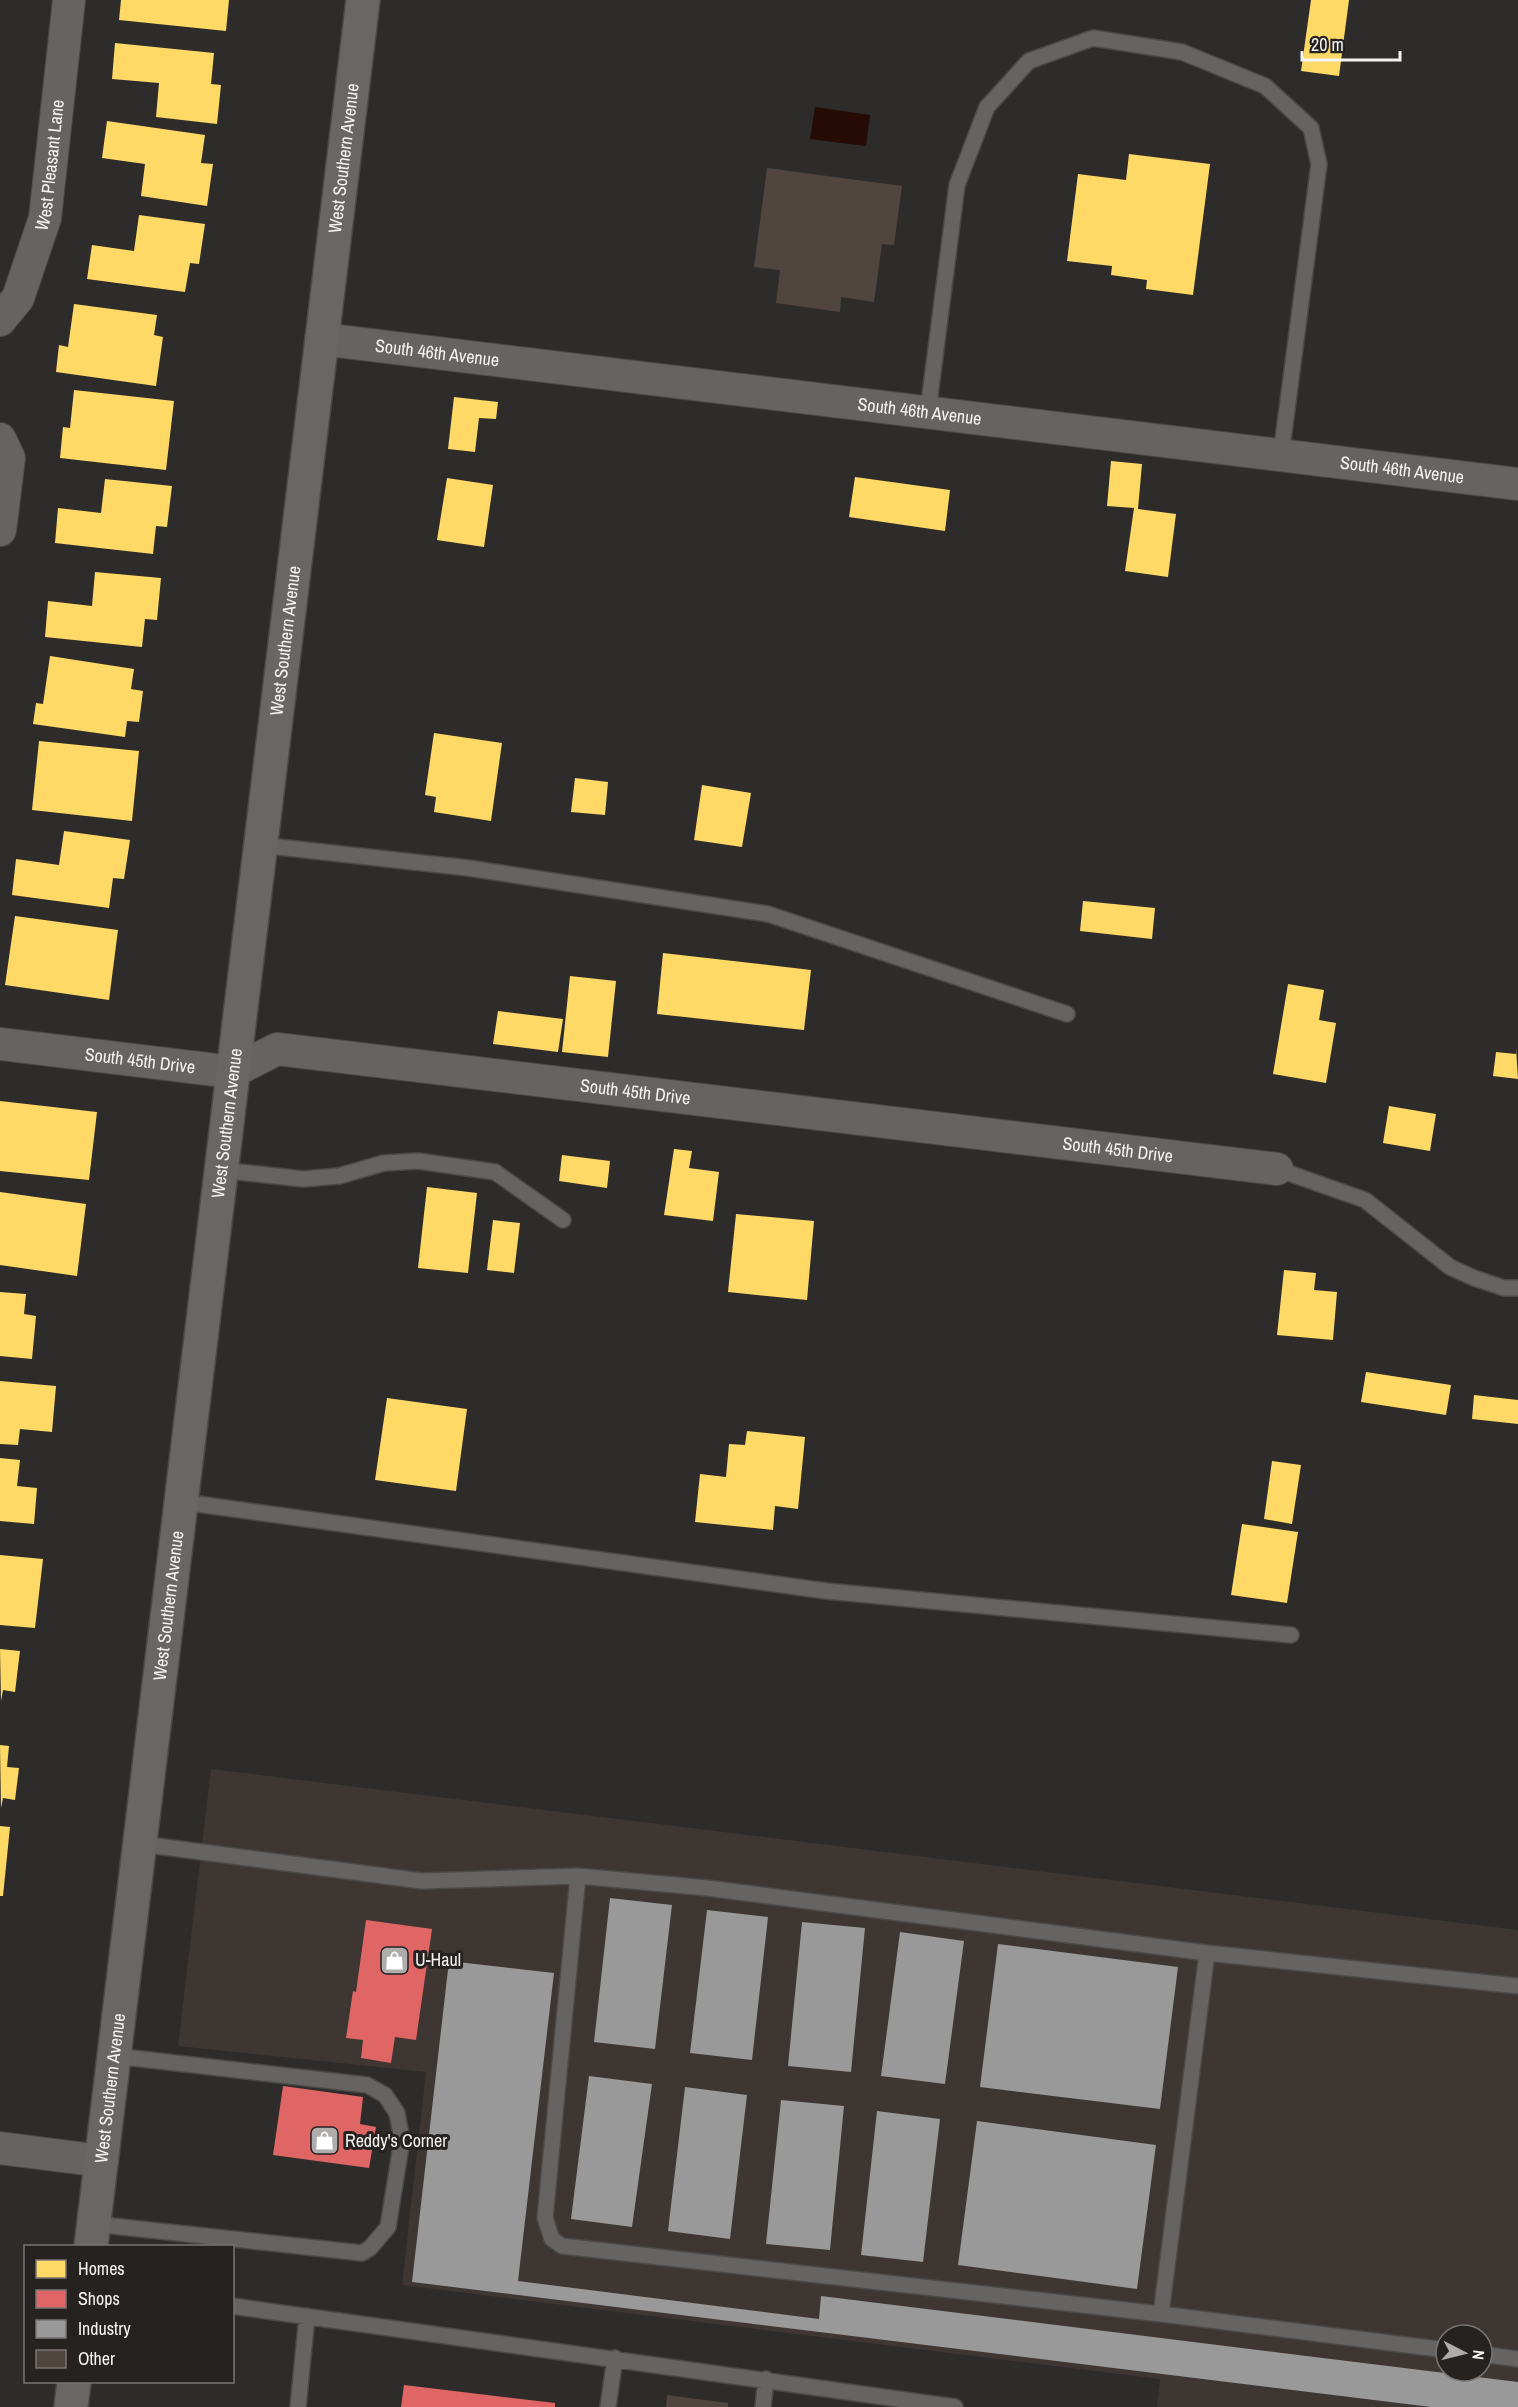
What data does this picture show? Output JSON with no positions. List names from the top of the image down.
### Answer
{
  "streets": {
    "main road": ["West Southern Avenue"],
    "street": ["West Pleasant Lane", "South 46th Avenue", "South 45th Drive"]
  },
  "crossings": [
    ["West Southern Avenue", "South 46th Avenue"],
    ["West Southern Avenue", "South 45th Drive"]
  ],
  "places": {
    "shop": ["U-Haul", "Reddy's Corner"]
  },
  "legend": [
    "Homes",
    "Shops",
    "Industry",
    "Other"
  ],
  "scale_bar": "20 m",
  "north": "right"
}
